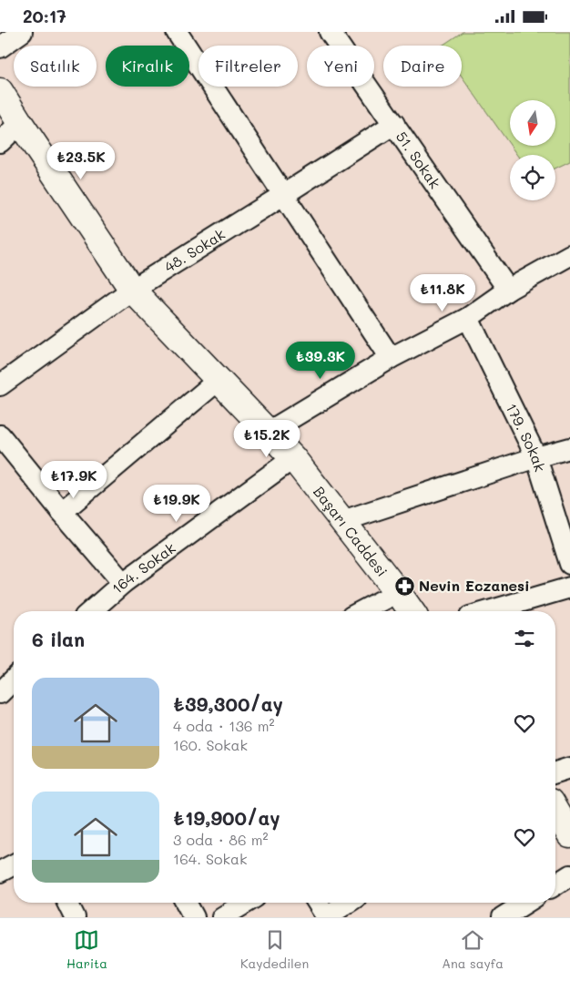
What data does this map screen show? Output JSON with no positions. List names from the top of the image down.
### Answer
{
  "streets": {
    "street": [
      "51. Sokak",
      "48. Sokak",
      "179. Sokak",
      "Başarı Caddesi",
      "164. Sokak"
    ]
  },
  "crossings": [
    ["51. Sokak", "48. Sokak"],
    ["48. Sokak", "Başarı Caddesi"],
    ["Başarı Caddesi", "164. Sokak"]
  ],
  "places": {
    "pharmacy": ["Nevin Eczanesi"]
  },
  "north": "bottom",
  "page": {
    "status": "20:17",
    "chip": [
      "Satılık",
      "Kiralık",
      "Filtreler",
      "Yeni",
      "Daire"
    ],
    "price": [
      "₺23.5K",
      "₺11.8K",
      "₺39.3K",
      "₺15.2K",
      "₺17.9K",
      "₺19.9K"
    ],
    "heading": "6 ilan",
    "list": [
      {
        "name": "₺39,300/ay",
        "note": "4 oda · 136 m² · 160. Sokak"
      },
      {
        "name": "₺19,900/ay",
        "note": "3 oda · 86 m² · 164. Sokak"
      }
    ],
    "tabs": ["Harita", "Kaydedilen", "Ana sayfa"]
  }
}
